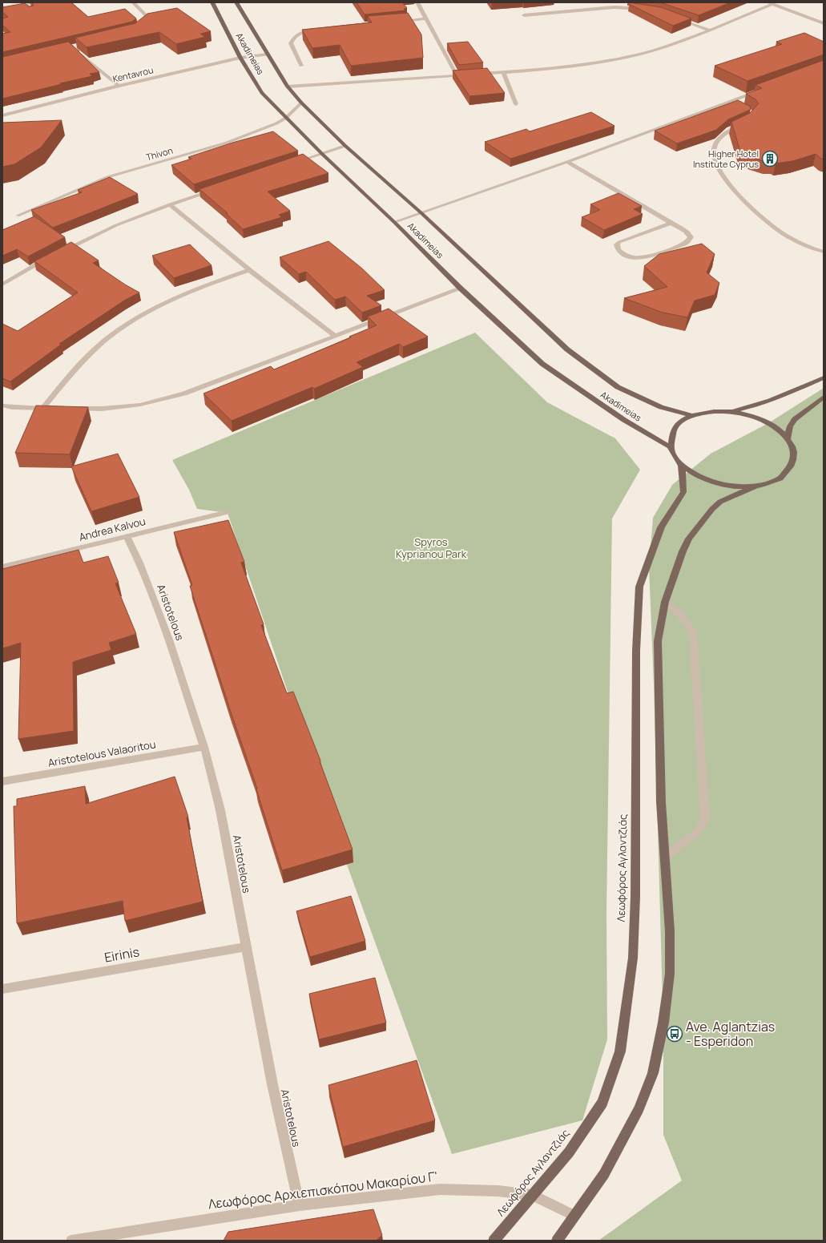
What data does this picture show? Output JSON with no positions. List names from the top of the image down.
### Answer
{
  "streets": {
    "main road": ["Akadimeias", "Λεωφόρος Αγλαντζιάς"],
    "street": [
      "Kentavrou",
      "Thivon",
      "Andrea Kalvou",
      "Aristotelous",
      "Aristotelous Valaoritou",
      "Eirinis",
      "Λεωφόρος Αρχιεπισκόπου Μακαρίου Γ'"
    ]
  },
  "crossings": [
    ["Akadimeias", "Kentavrou"],
    ["Akadimeias", "Thivon"],
    ["Akadimeias", "Λεωφόρος Αγλαντζιάς"],
    ["Andrea Kalvou", "Aristotelous"],
    ["Aristotelous", "Aristotelous Valaoritou"],
    ["Aristotelous", "Eirinis"],
    ["Aristotelous", "Λεωφόρος Αρχιεπισκόπου Μακαρίου Γ'"],
    ["Λεωφόρος Αγλαντζιάς", "Λεωφόρος Αρχιεπισκόπου Μακαρίου Γ'"]
  ],
  "parks": ["Spyros Kyprianou Park"],
  "places": {
    "building": ["Higher Hotel Institute Cyprus"],
    "bus stop": ["Ave. Aglantzias - Esperidon"]
  }
}
